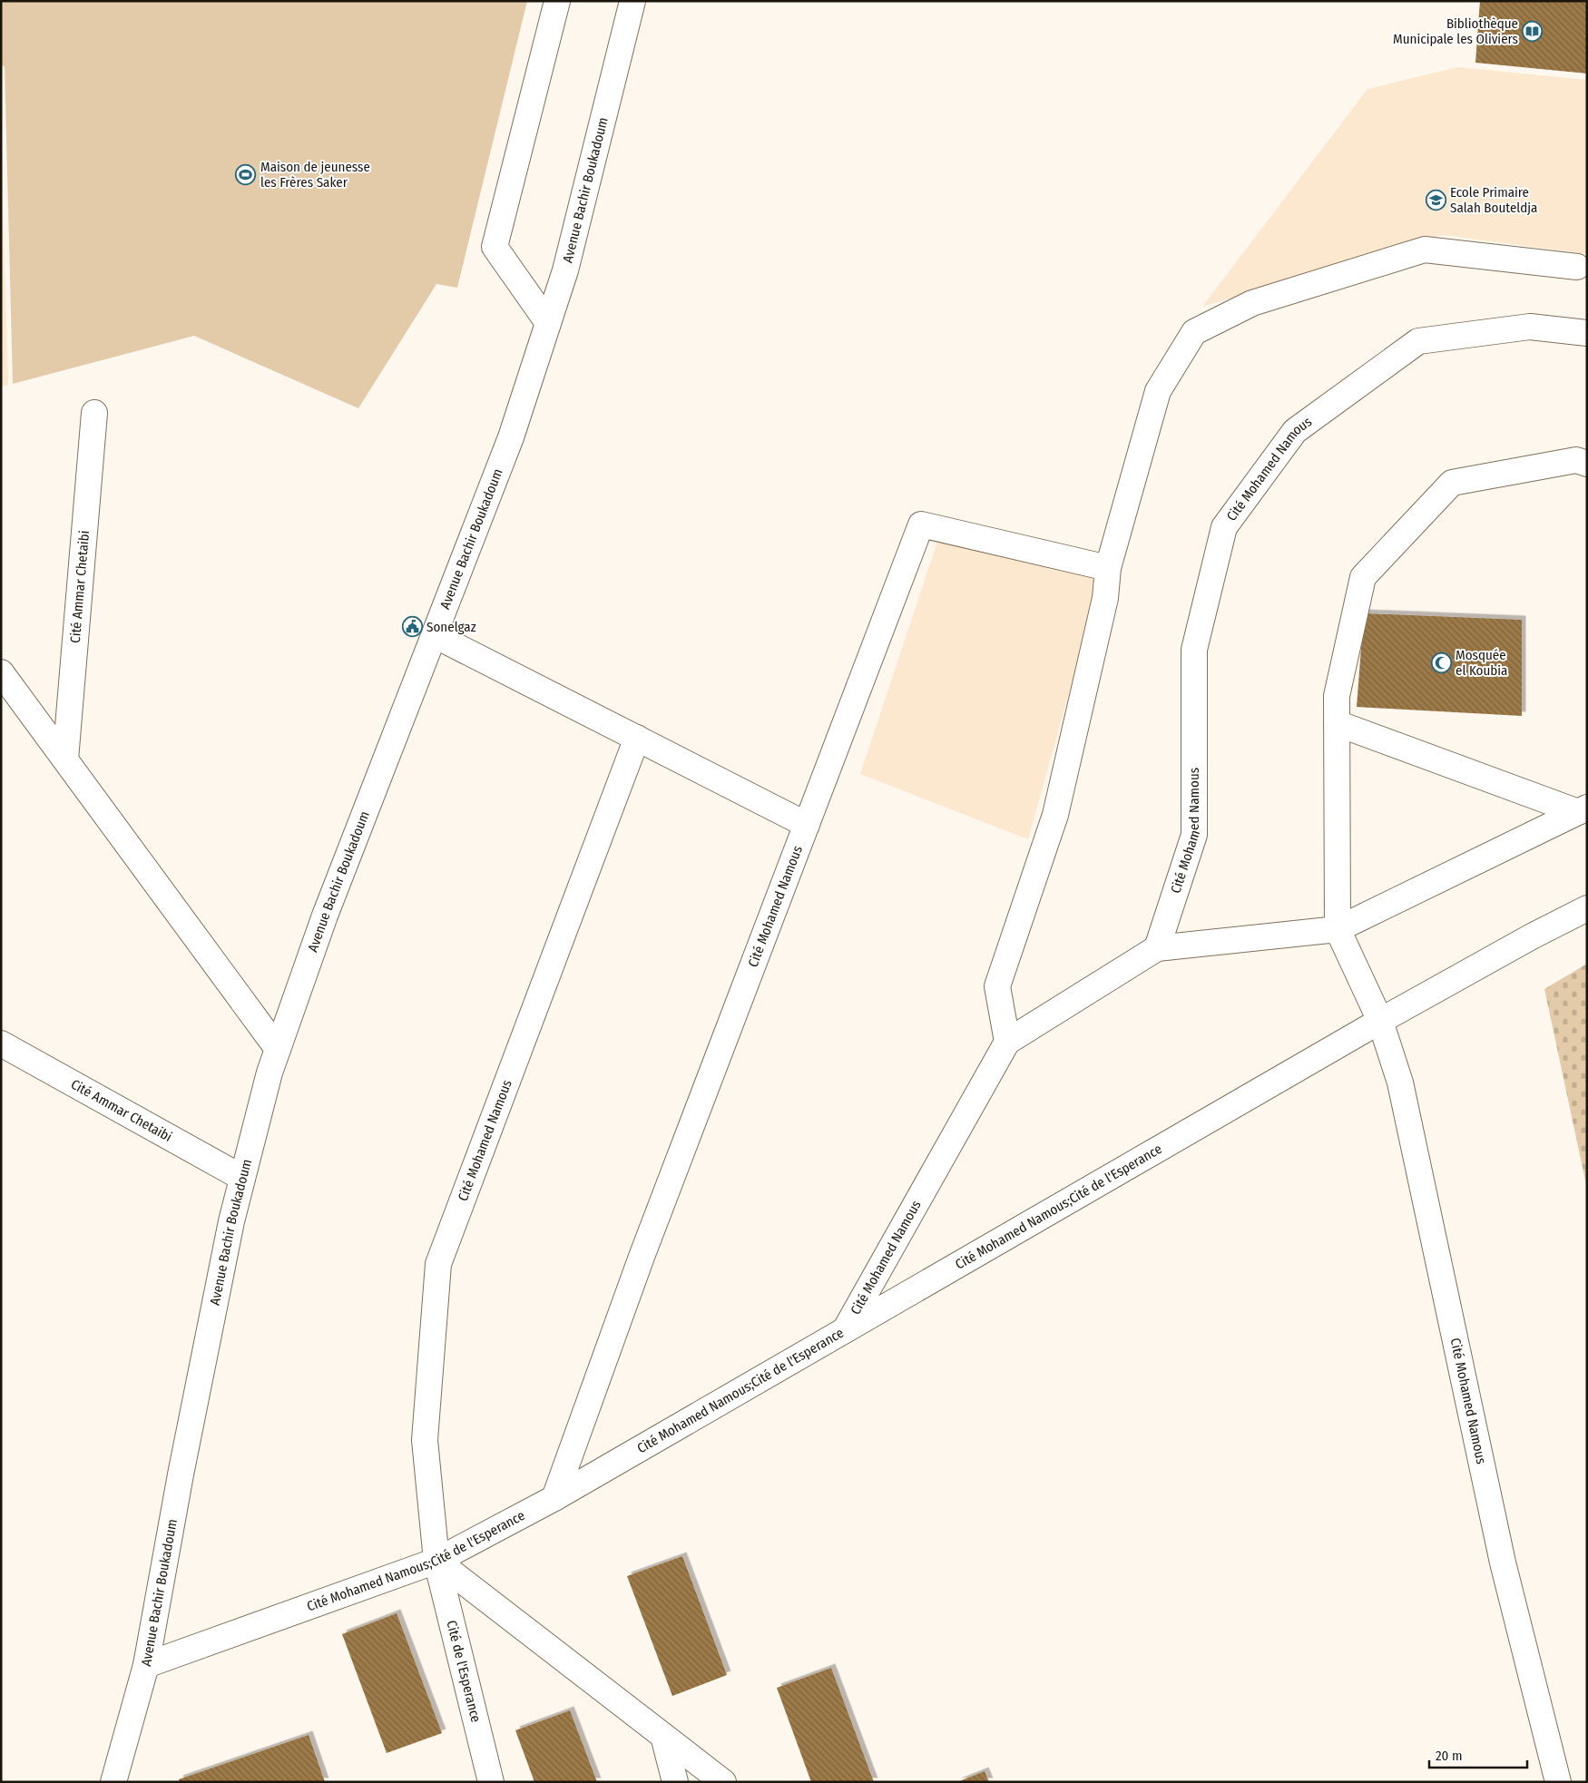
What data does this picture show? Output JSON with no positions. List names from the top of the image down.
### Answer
{
  "streets": {
    "street": [
      "Avenue Bachir Boukadoum",
      "Cité Mohamed Namous",
      "Cité Ammar Chetaibi",
      "Cité Mohamed Namous;Cité de l'Esperance",
      "Cité de l'Esperance"
    ]
  },
  "crossings": [
    ["Avenue Bachir Boukadoum", "Cité Ammar Chetaibi"],
    ["Avenue Bachir Boukadoum", "Cité Mohamed Namous;Cité de l'Esperance"],
    ["Cité Mohamed Namous", "Cité Mohamed Namous;Cité de l'Esperance"],
    ["Cité Mohamed Namous", "Cité de l'Esperance"],
    ["Cité Mohamed Namous;Cité de l'Esperance", "Cité de l'Esperance"]
  ],
  "places": {
    "library": ["Bibliothèque Municipale les Oliviers"],
    "sports": ["Maison de jeunesse les Frères Saker"],
    "school or university": ["Ecole Primaire Salah Bouteldja"],
    "public building": ["Sonelgaz"],
    "mosque": ["Mosquée el Koubia"]
  },
  "scale_bar": "20 m"
}
